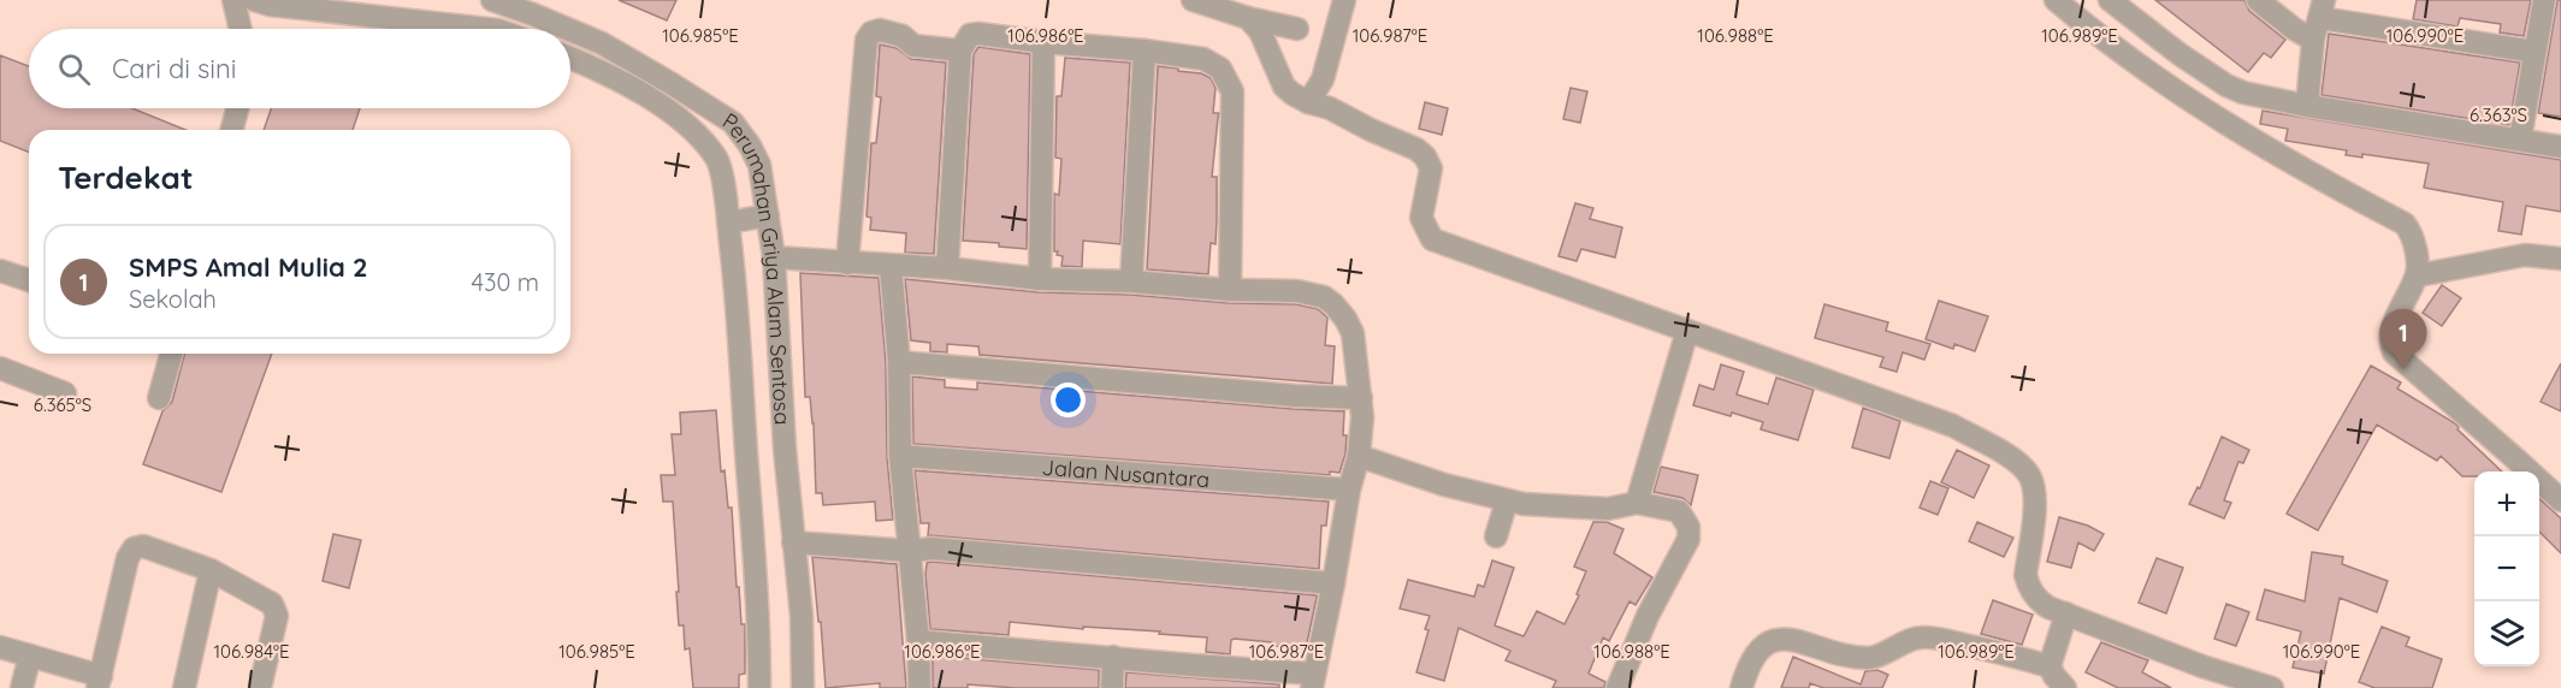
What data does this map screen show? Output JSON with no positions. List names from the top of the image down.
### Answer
{
  "streets": {
    "street": ["Perumahan Griya Alam Sentosa", "Jalan Nusantara"]
  },
  "page": {
    "search": "Cari di sini",
    "heading": "Terdekat",
    "list": [
      {
        "mark": "1",
        "name": "SMPS Amal Mulia 2",
        "note": "Sekolah",
        "value": "430 m"
      }
    ],
    "pins": "1",
    "map_buttons": ["+", "−"]
  },
  "coordinates": [
    "106.985°E",
    "106.986°E",
    "106.987°E",
    "106.988°E",
    "106.989°E",
    "106.990°E",
    "6.363°S",
    "6.365°S",
    "106.984°E"
  ]
}
